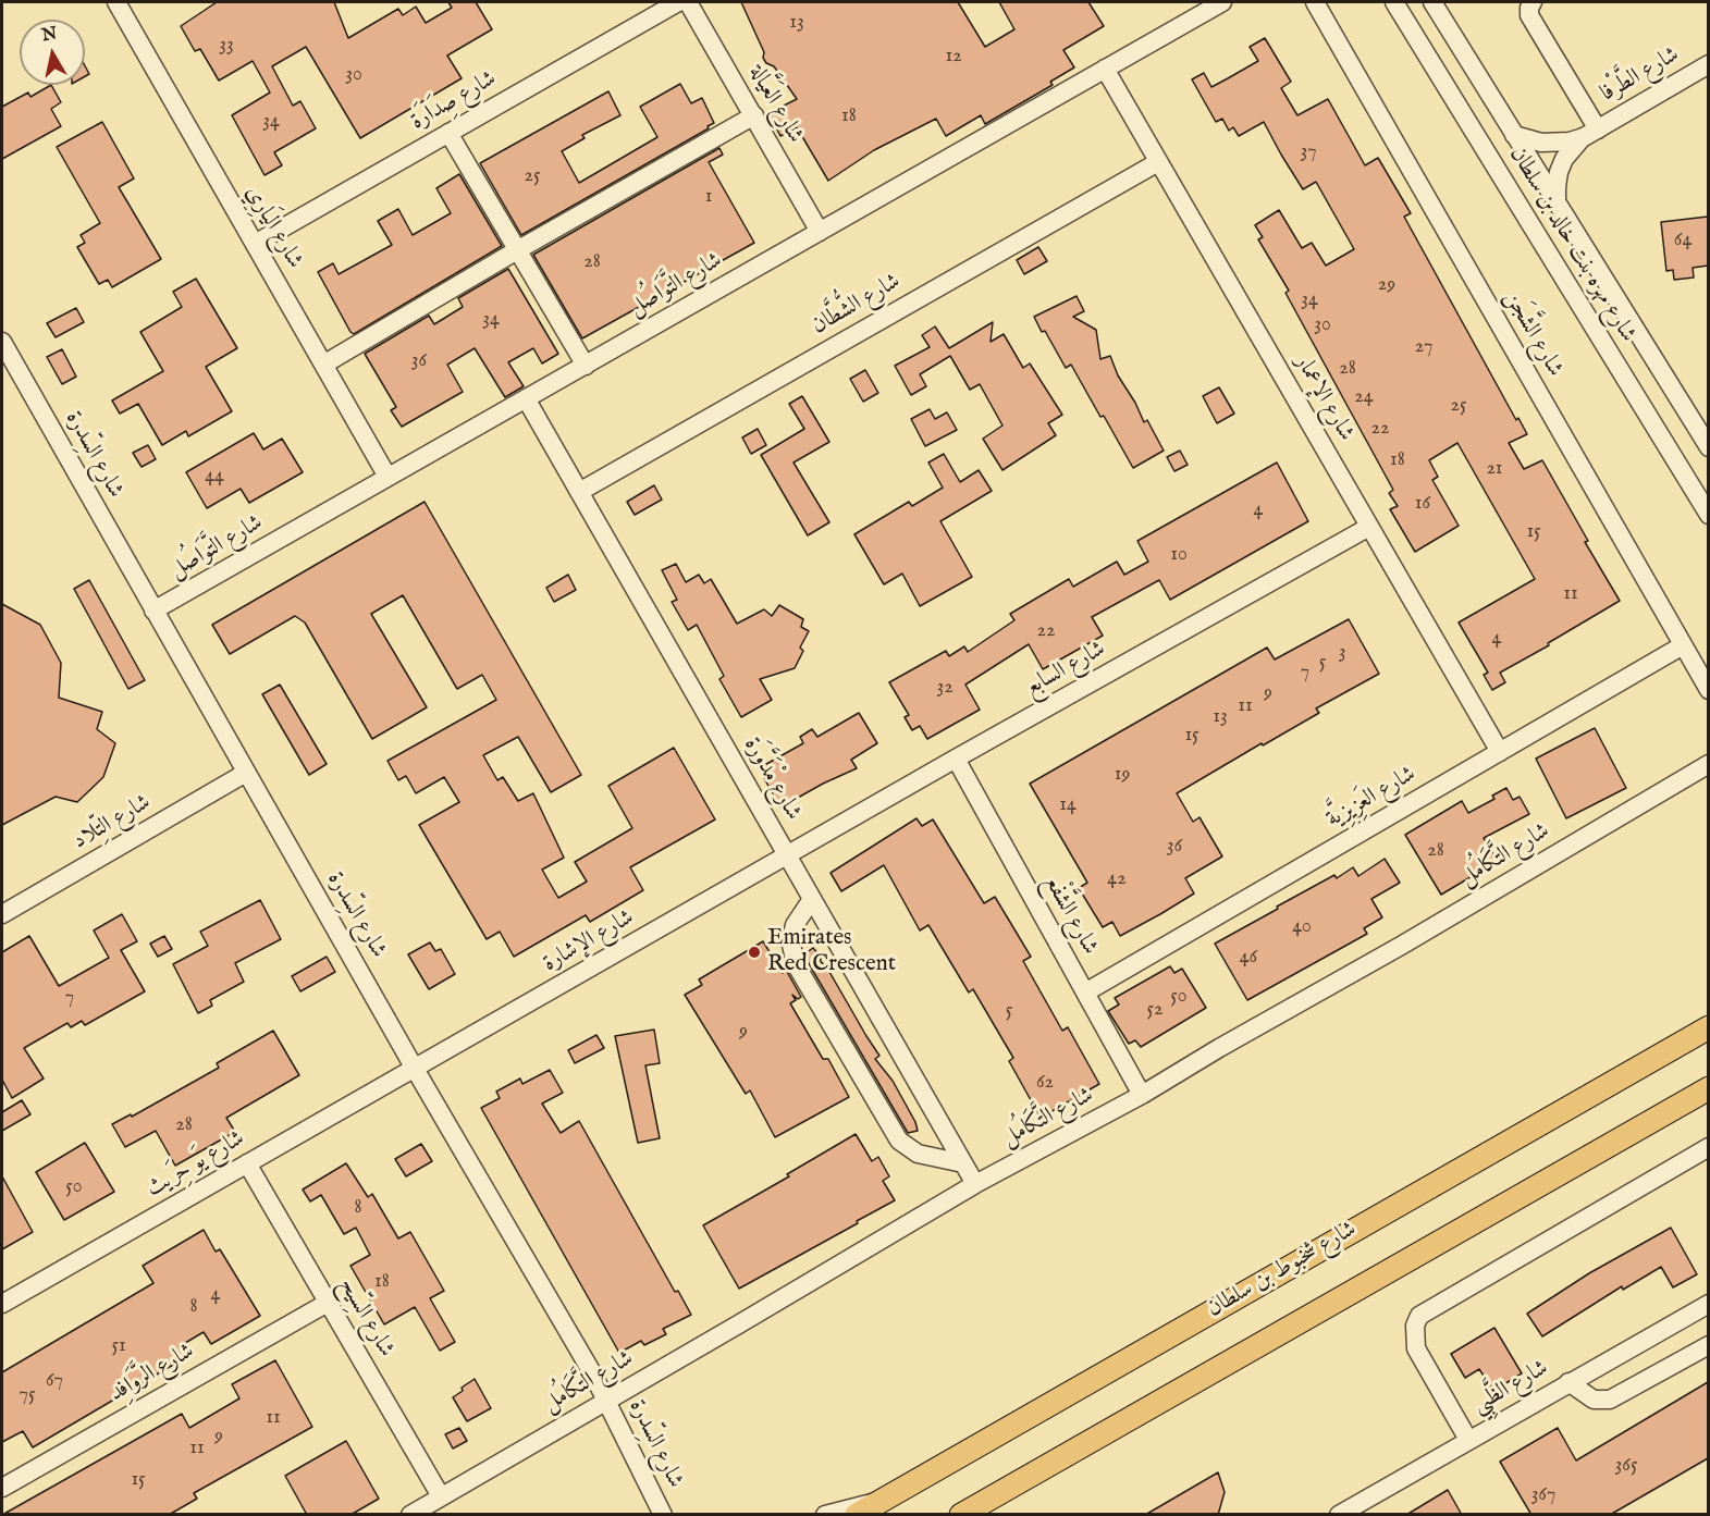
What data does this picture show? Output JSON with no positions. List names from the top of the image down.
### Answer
{
  "streets": {
    "main road": ["شارع شخبوط بن سلطان"],
    "street": [
      "شارع الطَّرْفا",
      "شارع صِدَارَة",
      "شارع العَيَّالة",
      "شارع اليَارِي",
      "شارع مهره بنت خالد بن سلطان",
      "شارع التَّوَاصُل",
      "شارع الشُّطَّان",
      "شارع الشَّجَن",
      "شارع الإعمار",
      "شارع السِّدرة",
      "شارع السابع",
      "شارع مْدَوَّرَة",
      "شارع العَزِيزِيَّة",
      "شارع التِّلاد",
      "شارع التَّكَامُل",
      "شارع الشَّفْع",
      "شارع الإشارة",
      "شارع يَو حِرَيث",
      "شارع السِّيح",
      "شارع الرَّوَافِد",
      "شارع الظَّبِي"
    ]
  },
  "crossings": [
    ["شارع الطَّرْفا", "شارع مهره بنت خالد بن سلطان"],
    ["شارع صِدَارَة", "شارع اليَارِي"],
    ["شارع العَيَّالة", "شارع التَّوَاصُل"],
    ["شارع اليَارِي", "شارع التَّوَاصُل"],
    ["شارع التَّوَاصُل", "شارع الإعمار"],
    ["شارع التَّوَاصُل", "شارع السِّدرة"],
    ["شارع التَّوَاصُل", "شارع مْدَوَّرَة"],
    ["شارع الشُّطَّان", "شارع الإعمار"],
    ["شارع الشُّطَّان", "شارع مْدَوَّرَة"],
    ["شارع الشَّجَن", "شارع العَزِيزِيَّة"],
    ["شارع الإعمار", "شارع السابع"],
    ["شارع الإعمار", "شارع العَزِيزِيَّة"],
    ["شارع السِّدرة", "شارع التِّلاد"],
    ["شارع السِّدرة", "شارع التَّكَامُل"],
    ["شارع السِّدرة", "شارع الإشارة"],
    ["شارع السِّدرة", "شارع يَو حِرَيث"],
    ["شارع السابع", "شارع مْدَوَّرَة"],
    ["شارع السابع", "شارع الشَّفْع"],
    ["شارع السابع", "شارع الإشارة"],
    ["شارع مْدَوَّرَة", "شارع التَّكَامُل"],
    ["شارع مْدَوَّرَة", "شارع الإشارة"],
    ["شارع العَزِيزِيَّة", "شارع الشَّفْع"],
    ["شارع التَّكَامُل", "شارع الشَّفْع"],
    ["شارع التَّكَامُل", "شارع السِّيح"],
    ["شارع الإشارة", "شارع يَو حِرَيث"],
    ["شارع يَو حِرَيث", "شارع السِّيح"],
    ["شارع السِّيح", "شارع الرَّوَافِد"]
  ],
  "places": ["Emirates Red Crescent"],
  "house_numbers": [
    "13",
    "33",
    "12",
    "30",
    "18",
    "34",
    "37",
    "25",
    "1",
    "64",
    "28",
    "29",
    "34",
    "34",
    "30",
    "27",
    "36",
    "28",
    "24",
    "25",
    "22",
    "18",
    "21",
    "44",
    "16",
    "4",
    "15",
    "10",
    "11",
    "22",
    "4",
    "3",
    "5",
    "7",
    "32",
    "9",
    "11",
    "13",
    "15",
    "19",
    "14",
    "36",
    "28",
    "42",
    "40",
    "46",
    "50",
    "7",
    "52",
    "5",
    "9",
    "62",
    "28",
    "50",
    "8",
    "18",
    "4",
    "8",
    "51",
    "67",
    "75",
    "11",
    "9",
    "11",
    "365",
    "15",
    "367"
  ],
  "north": "top"
}
